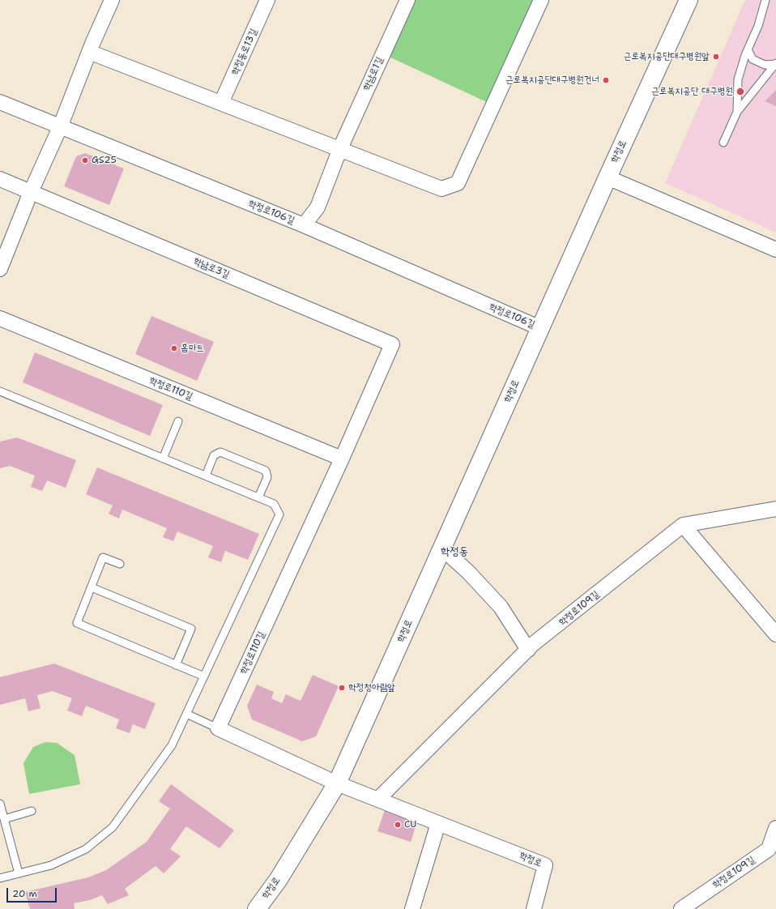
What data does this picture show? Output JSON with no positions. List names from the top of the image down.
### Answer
{
  "streets": {
    "main road": ["학정로"],
    "street": [
      "학정동로13길",
      "학남로1길",
      "학정로106길",
      "학남로3길",
      "학정로110길",
      "학정로109길"
    ]
  },
  "crossings": [
    ["학남로1길", "학정로106길"],
    ["학정로", "학정로106길"],
    ["학정로", "학정로109길"],
    ["학남로3길", "학정로110길"]
  ],
  "districts": ["학정동"],
  "places": [
    "근로복지공단대구병원앞",
    "근로복지공단대구병원건너",
    "근로복지공단 대구병원",
    "GS25",
    "홈마트",
    "학정청아람앞",
    "CU"
  ],
  "scale_bar": "20 m"
}
